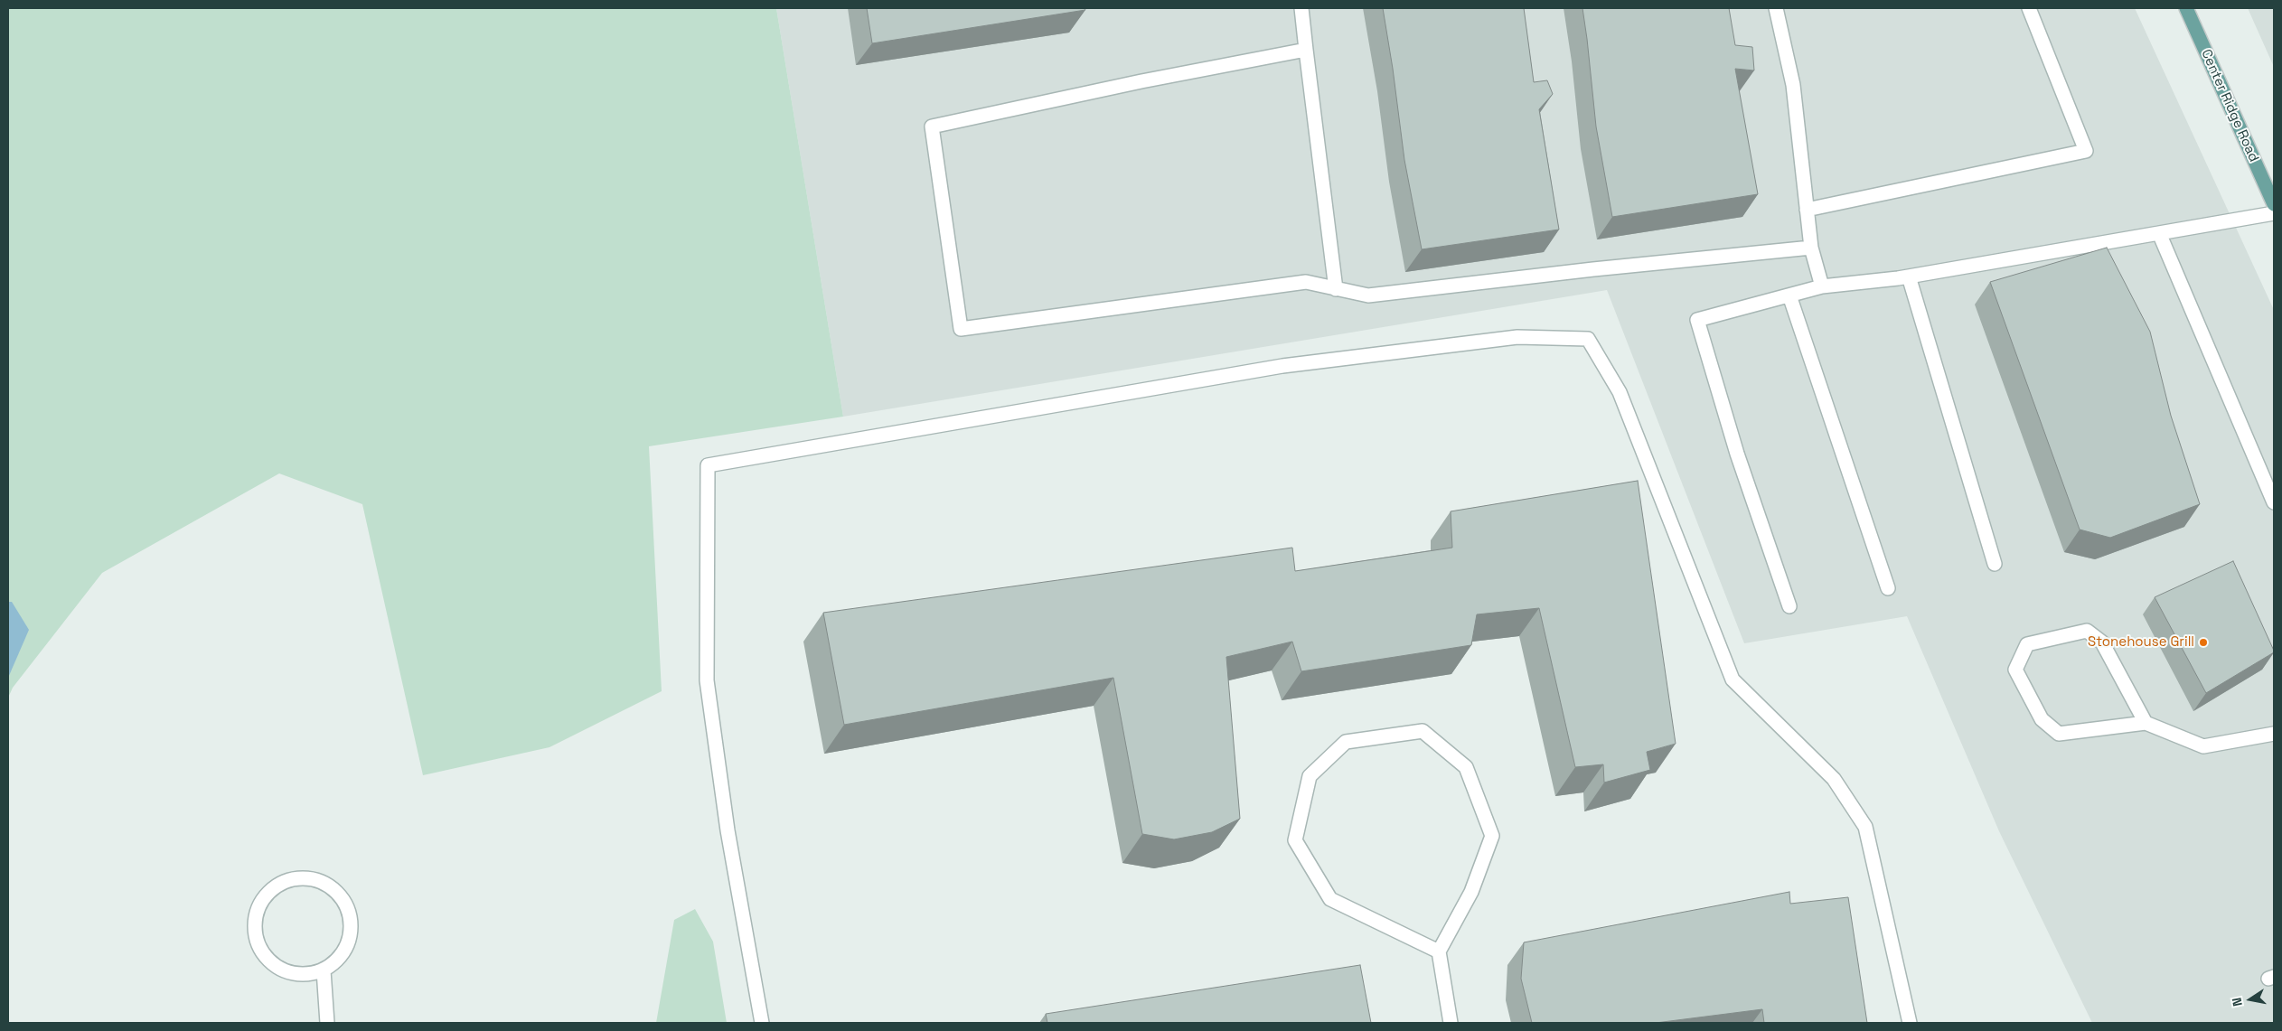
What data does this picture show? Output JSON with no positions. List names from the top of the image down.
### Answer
{
  "streets": {
    "main road": ["Center Ridge Road"]
  },
  "places": ["Stonehouse Grill"],
  "north": "left"
}
